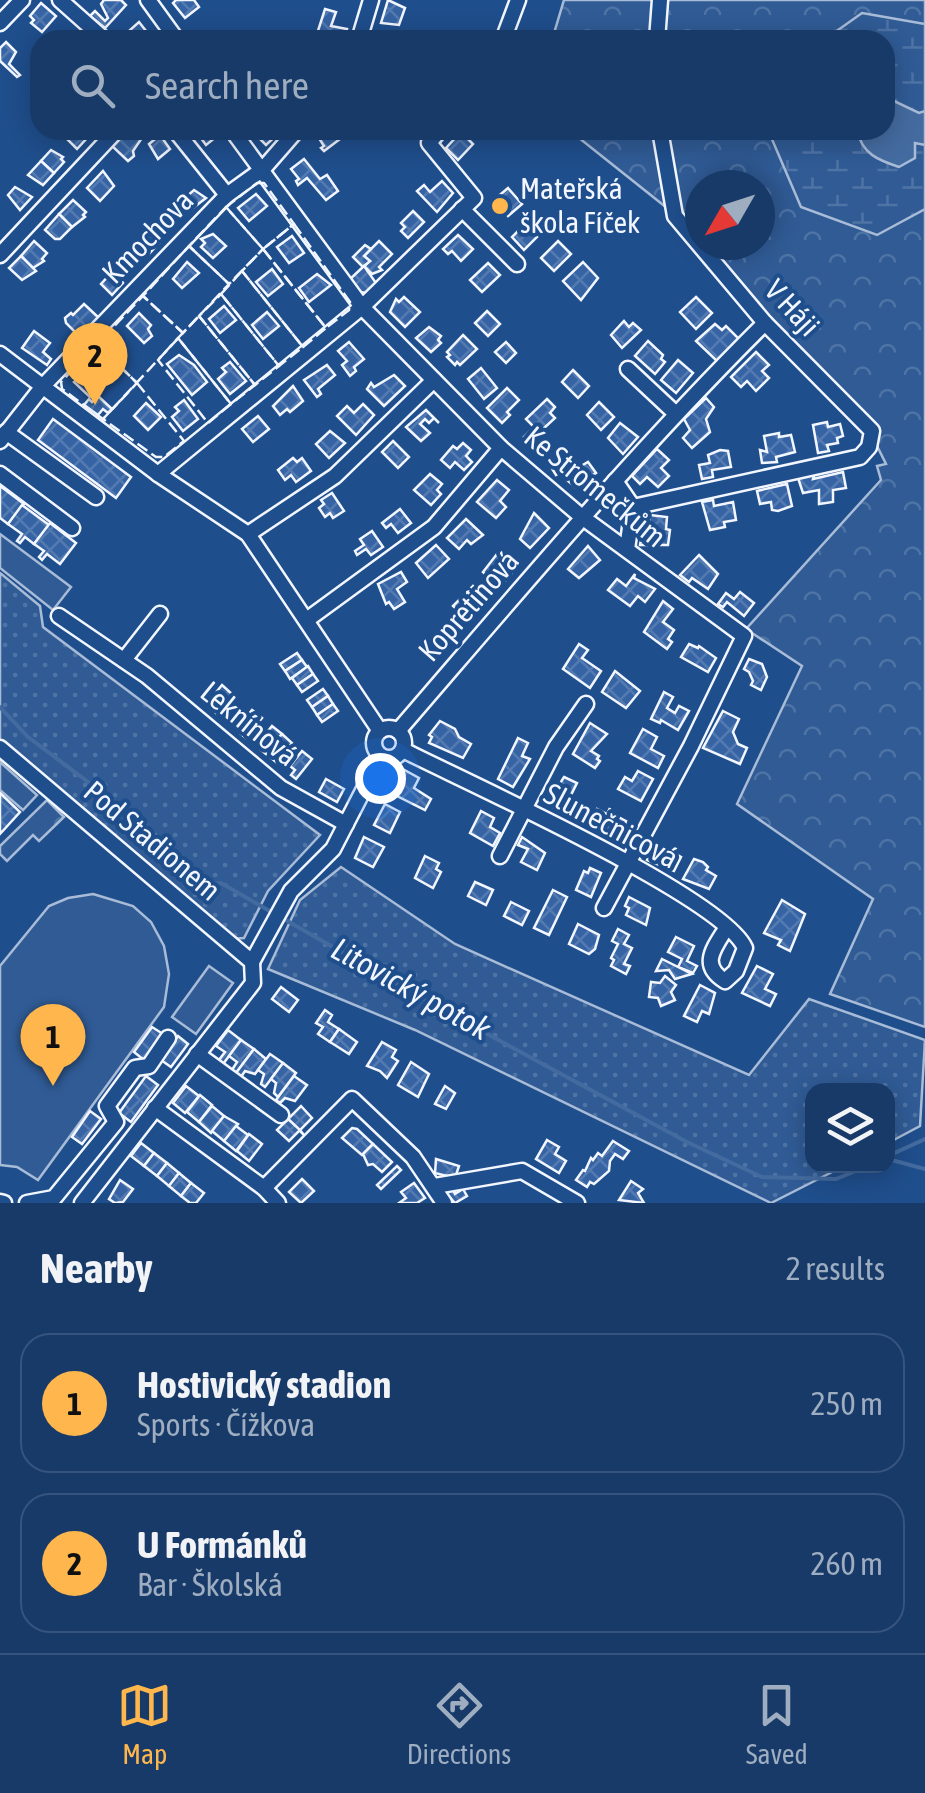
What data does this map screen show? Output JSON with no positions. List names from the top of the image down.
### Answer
{
  "streets": {
    "street": [
      "Kmochova",
      "V Háji",
      "Ke Stromečkům",
      "Kopretinová",
      "Leknínová",
      "Slunečnicová",
      "Pod Stadionem"
    ]
  },
  "crossings": [
    ["Kmochova", "Ke Stromečkům"],
    ["V Háji", "Kopretinová"],
    ["Ke Stromečkům", "Kopretinová"],
    ["Ke Stromečkům", "Slunečnicová"],
    ["Kopretinová", "Slunečnicová"]
  ],
  "water": ["Litovický potok"],
  "places": ["Mateřská škola Fíček"],
  "north": "bottom left",
  "page": {
    "search": "Search here",
    "pins": ["2", "1"],
    "heading": ["Nearby", "2 results"],
    "list": [
      {
        "mark": "1",
        "name": "Hostivický stadion",
        "note": "Sports · Čížkova",
        "value": "250 m"
      },
      {
        "mark": "2",
        "name": "U Formánků",
        "note": "Bar · Školská",
        "value": "260 m"
      }
    ],
    "nav": ["Map", "Directions", "Saved"]
  }
}
